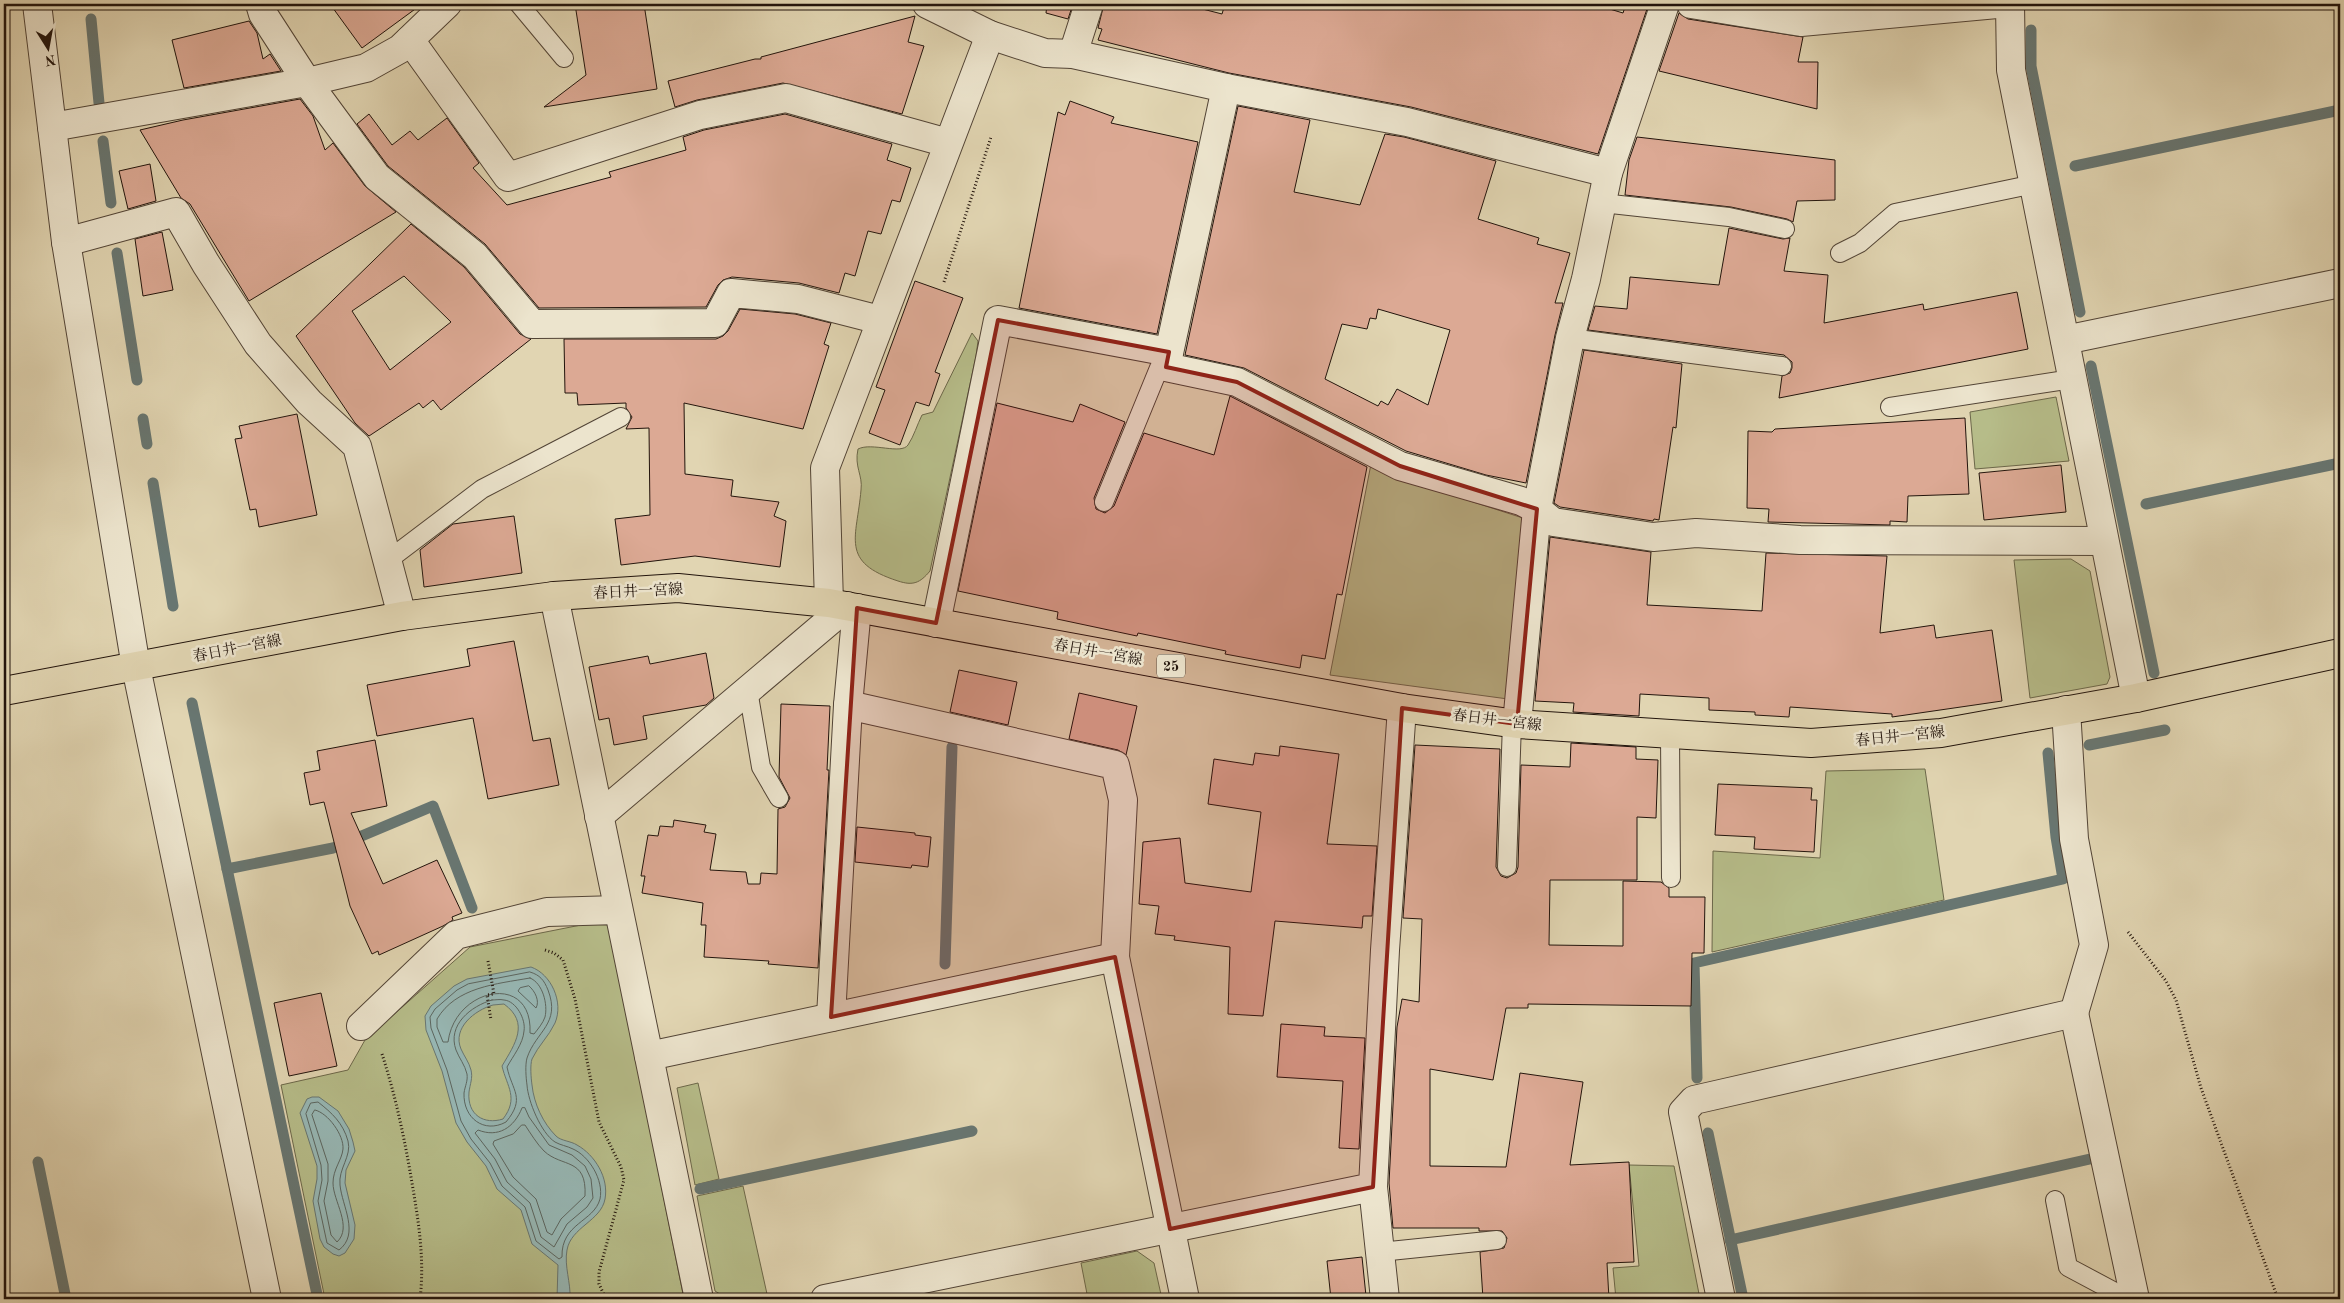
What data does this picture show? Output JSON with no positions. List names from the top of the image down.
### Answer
{
  "streets": {
    "main road": ["春日井一宮線", "25"]
  },
  "north": "bottom"
}
